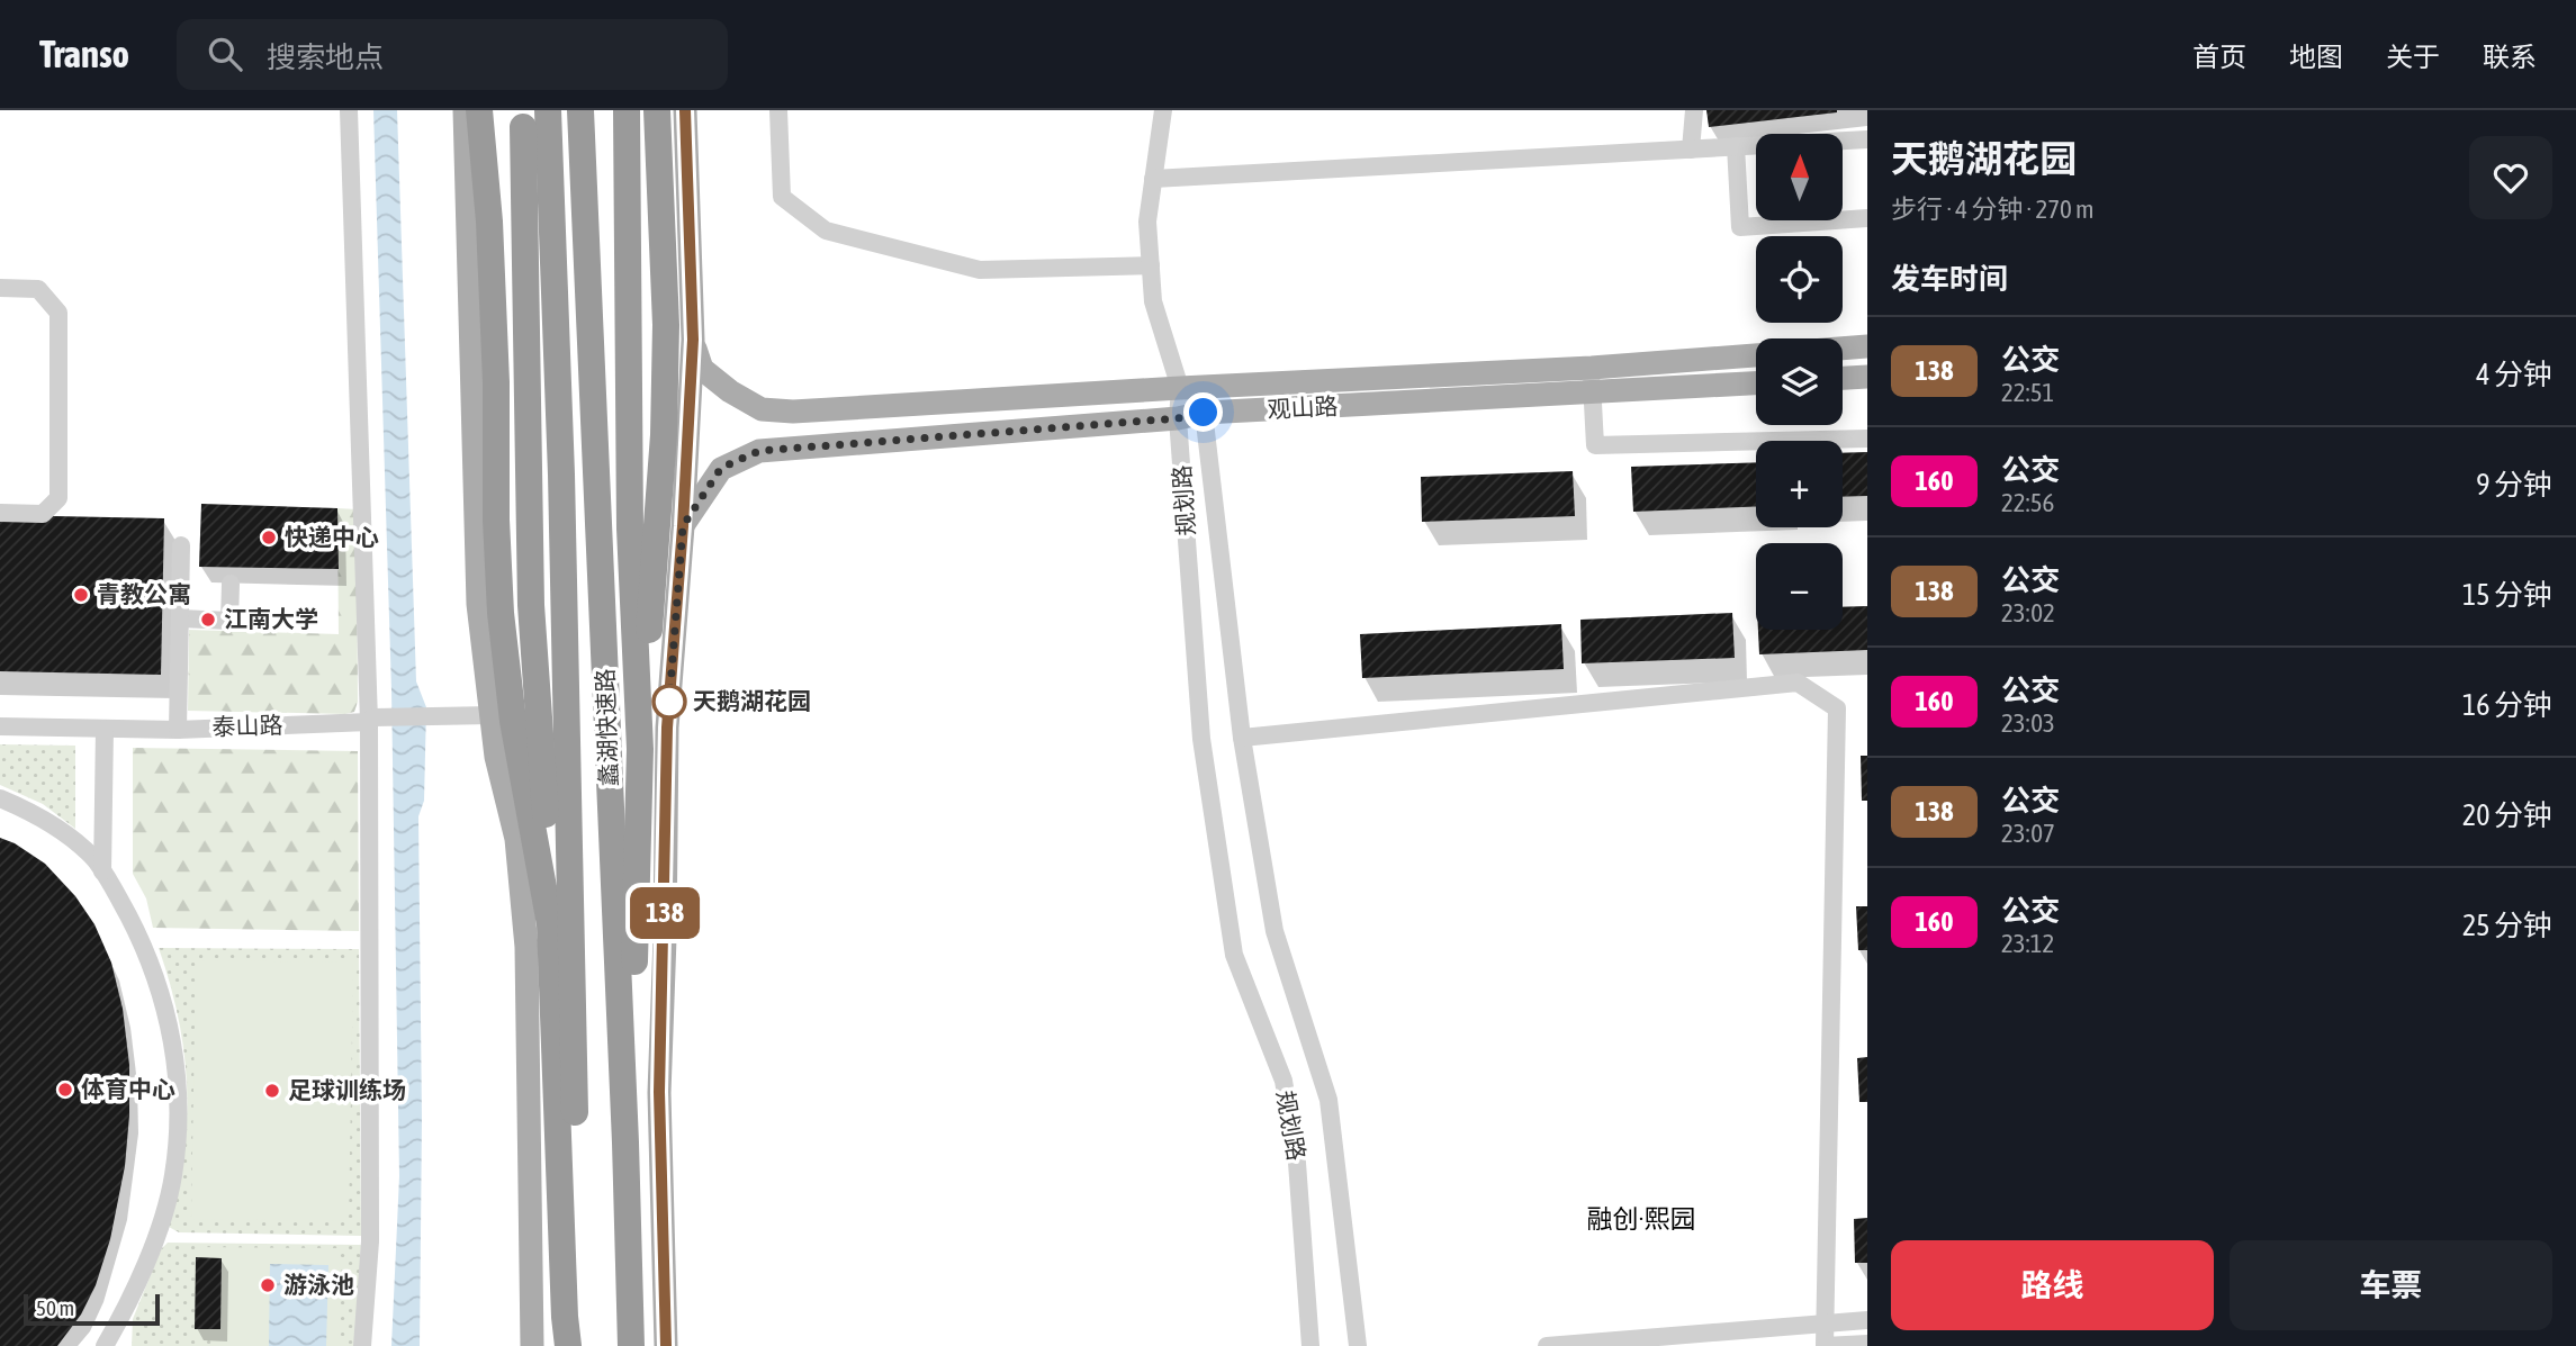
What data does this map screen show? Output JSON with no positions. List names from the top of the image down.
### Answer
{
  "streets": {
    "highway": ["蠡湖快速路"],
    "main road": ["观山路"],
    "street": ["规划路", "泰山路"]
  },
  "crossings": [
    ["观山路", "规划路"]
  ],
  "districts": ["融创·熙园"],
  "places": [
    "快递中心",
    "青教公寓",
    "江南大学",
    "天鹅湖花园",
    "体育中心",
    "足球训练场",
    "游泳池"
  ],
  "lines": ["bus line 138"],
  "scale_bar": "50 m",
  "north": "top",
  "page": {
    "header": "Transo",
    "search": "搜索地点",
    "nav": [
      "首页",
      "地图",
      "关于",
      "联系"
    ],
    "on_map": "138",
    "heading": [
      ["天鹅湖花园", "步行 · 4 分钟 · 270 m"],
      "发车时间"
    ],
    "map_buttons": ["+", "−"],
    "list": [
      {
        "mark": "138",
        "name": "公交",
        "note": "22:51",
        "value": "4 分钟"
      },
      {
        "mark": "160",
        "name": "公交",
        "note": "22:56",
        "value": "9 分钟"
      },
      {
        "mark": "138",
        "name": "公交",
        "note": "23:02",
        "value": "15 分钟"
      },
      {
        "mark": "160",
        "name": "公交",
        "note": "23:03",
        "value": "16 分钟"
      },
      {
        "mark": "138",
        "name": "公交",
        "note": "23:07",
        "value": "20 分钟"
      },
      {
        "mark": "160",
        "name": "公交",
        "note": "23:12",
        "value": "25 分钟"
      }
    ],
    "buttons": ["路线", "车票"],
    "scale": "50 m"
  }
}
